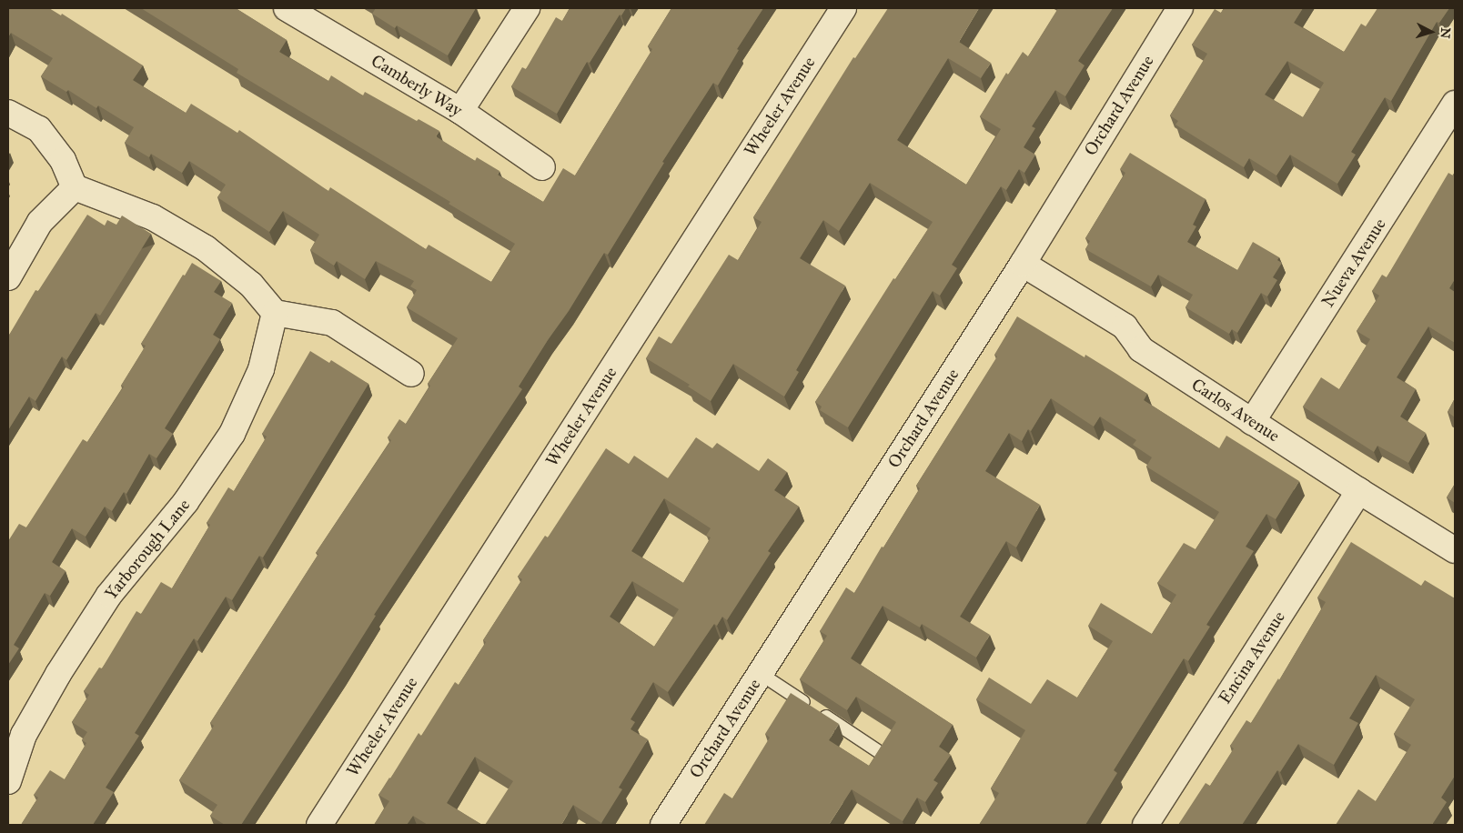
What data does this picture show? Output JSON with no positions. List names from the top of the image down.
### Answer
{
  "streets": {
    "street": [
      "Camberly Way",
      "Orchard Avenue",
      "Wheeler Avenue",
      "Nueva Avenue",
      "Carlos Avenue",
      "Yarborough Lane",
      "Encina Avenue"
    ]
  },
  "crossings": [
    ["Orchard Avenue", "Carlos Avenue"],
    ["Nueva Avenue", "Carlos Avenue"],
    ["Carlos Avenue", "Encina Avenue"]
  ],
  "north": "right"
}
